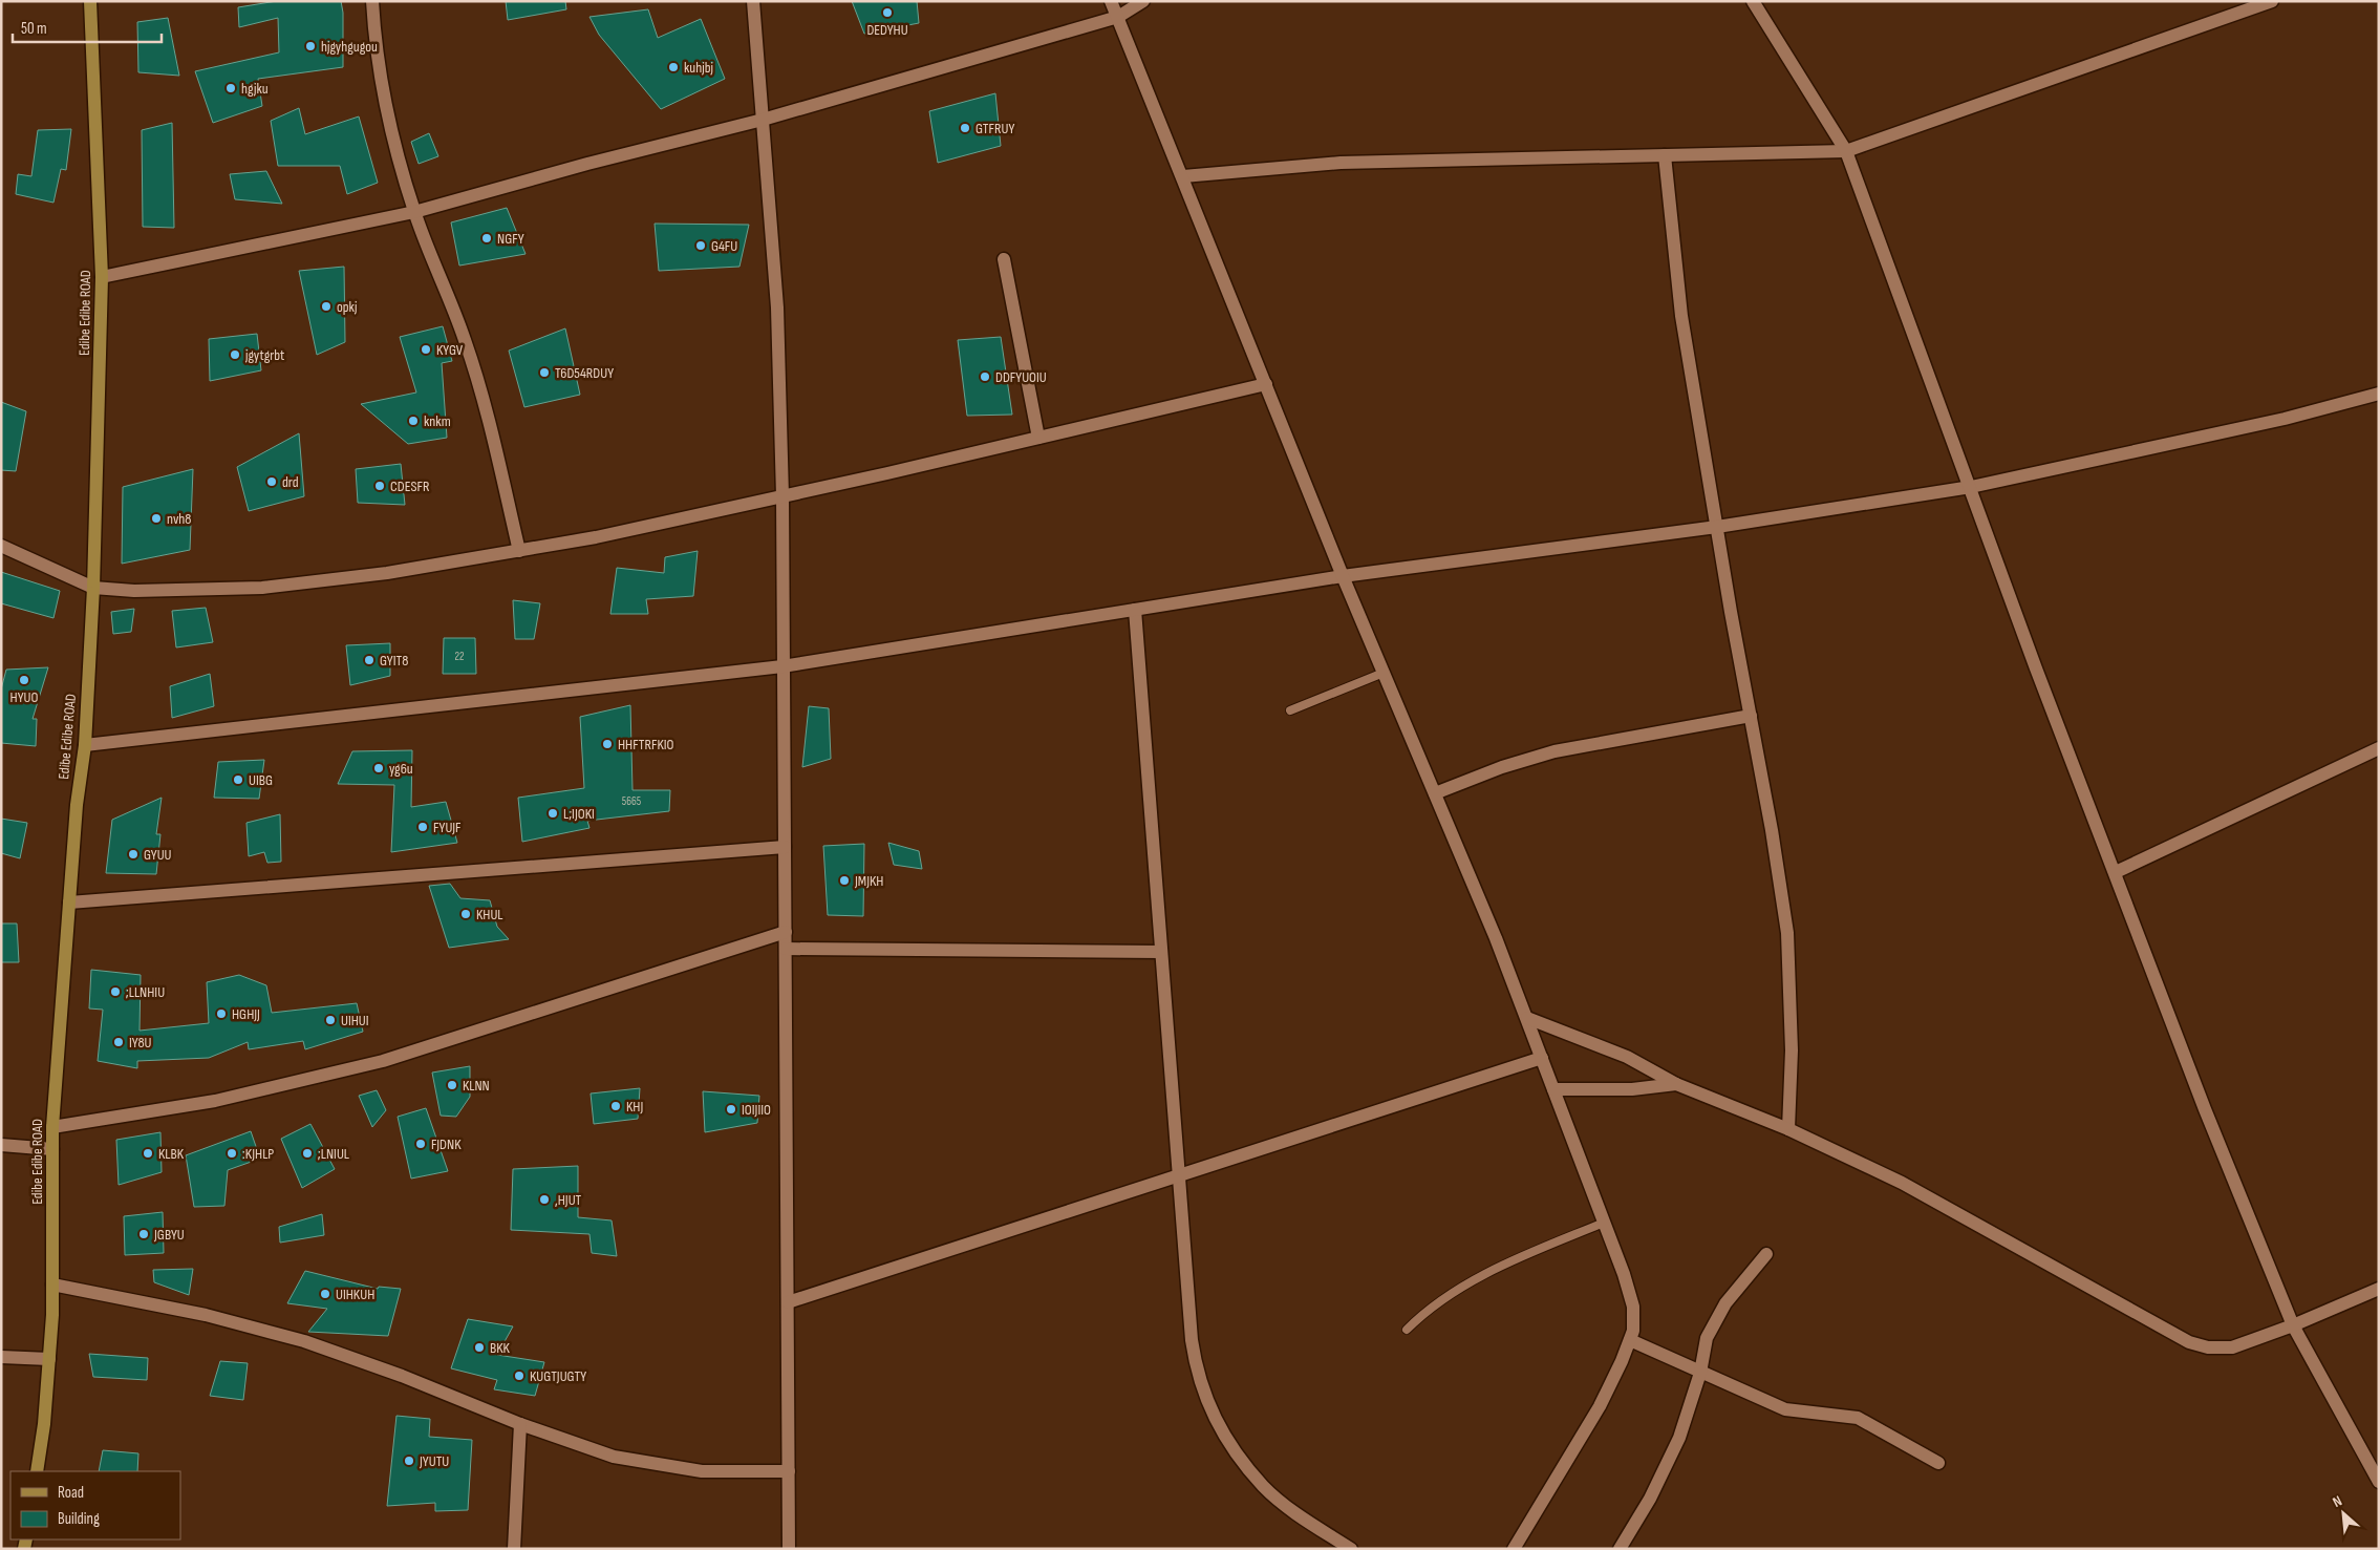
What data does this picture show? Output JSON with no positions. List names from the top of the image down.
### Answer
{
  "streets": {
    "main road": ["Edibe Edibe ROAD"]
  },
  "places": [
    "DEDYHU",
    "hjgyhgugou",
    "kuhjbj",
    "hgjku",
    "GTFRUY",
    "NGFY",
    "G4FU",
    "opkj",
    "KYGV",
    "jgytgrbt",
    "T6D54RDUY",
    "DDFYUOIU",
    "knkm",
    "drd",
    "CDESFR",
    "nvh8",
    "GYIT8",
    "HYUO",
    "HHFTRFKIO",
    "yg6u",
    "UIBG",
    "L;IJOKI",
    "FYUJF",
    "GYUU",
    "JMJKH",
    "KHUL",
    ";LLNHIU",
    "HGHJJ",
    "UIHUI",
    "IY8U",
    "KLNN",
    "KHJ",
    "IOIJIIO",
    "FJDNK",
    "KLBK",
    ":KJHLP",
    ";LNIUL",
    ",HJUT",
    "JGBYU",
    "UIHKUH",
    "BKK",
    "KUGTJUGTY",
    "JYUTU"
  ],
  "house_numbers": ["22", "5665"],
  "legend": ["Road", "Building"],
  "scale_bar": "50 m",
  "north": "top left"
}
